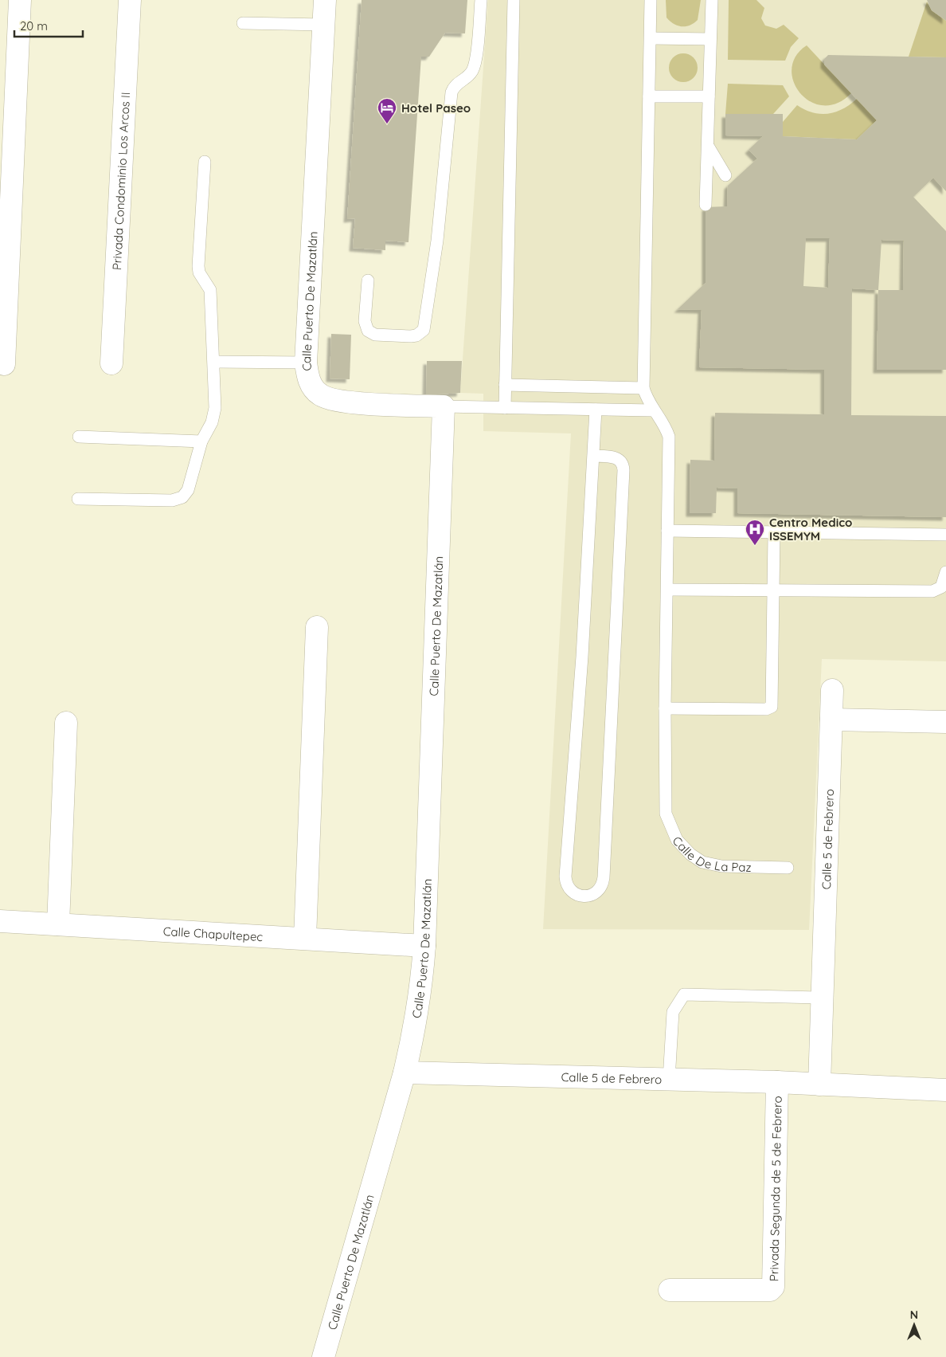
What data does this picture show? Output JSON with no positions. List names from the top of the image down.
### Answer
{
  "streets": {
    "street": [
      "Privada Condominio Los Arcos II",
      "Calle Puerto De Mazatlán",
      "Calle 5 de Febrero",
      "Calle Chapultepec",
      "Privada Segunda de 5 de Febrero"
    ],
    "lane": ["Calle De La Paz"]
  },
  "crossings": [
    ["Calle Puerto De Mazatlán", "Calle 5 de Febrero"],
    ["Calle Puerto De Mazatlán", "Calle Chapultepec"],
    ["Calle 5 de Febrero", "Privada Segunda de 5 de Febrero"]
  ],
  "places": {
    "hotel": ["Hotel Paseo"],
    "hospital": ["Centro Medico ISSEMYM"]
  },
  "scale_bar": "20 m",
  "north": "top"
}
